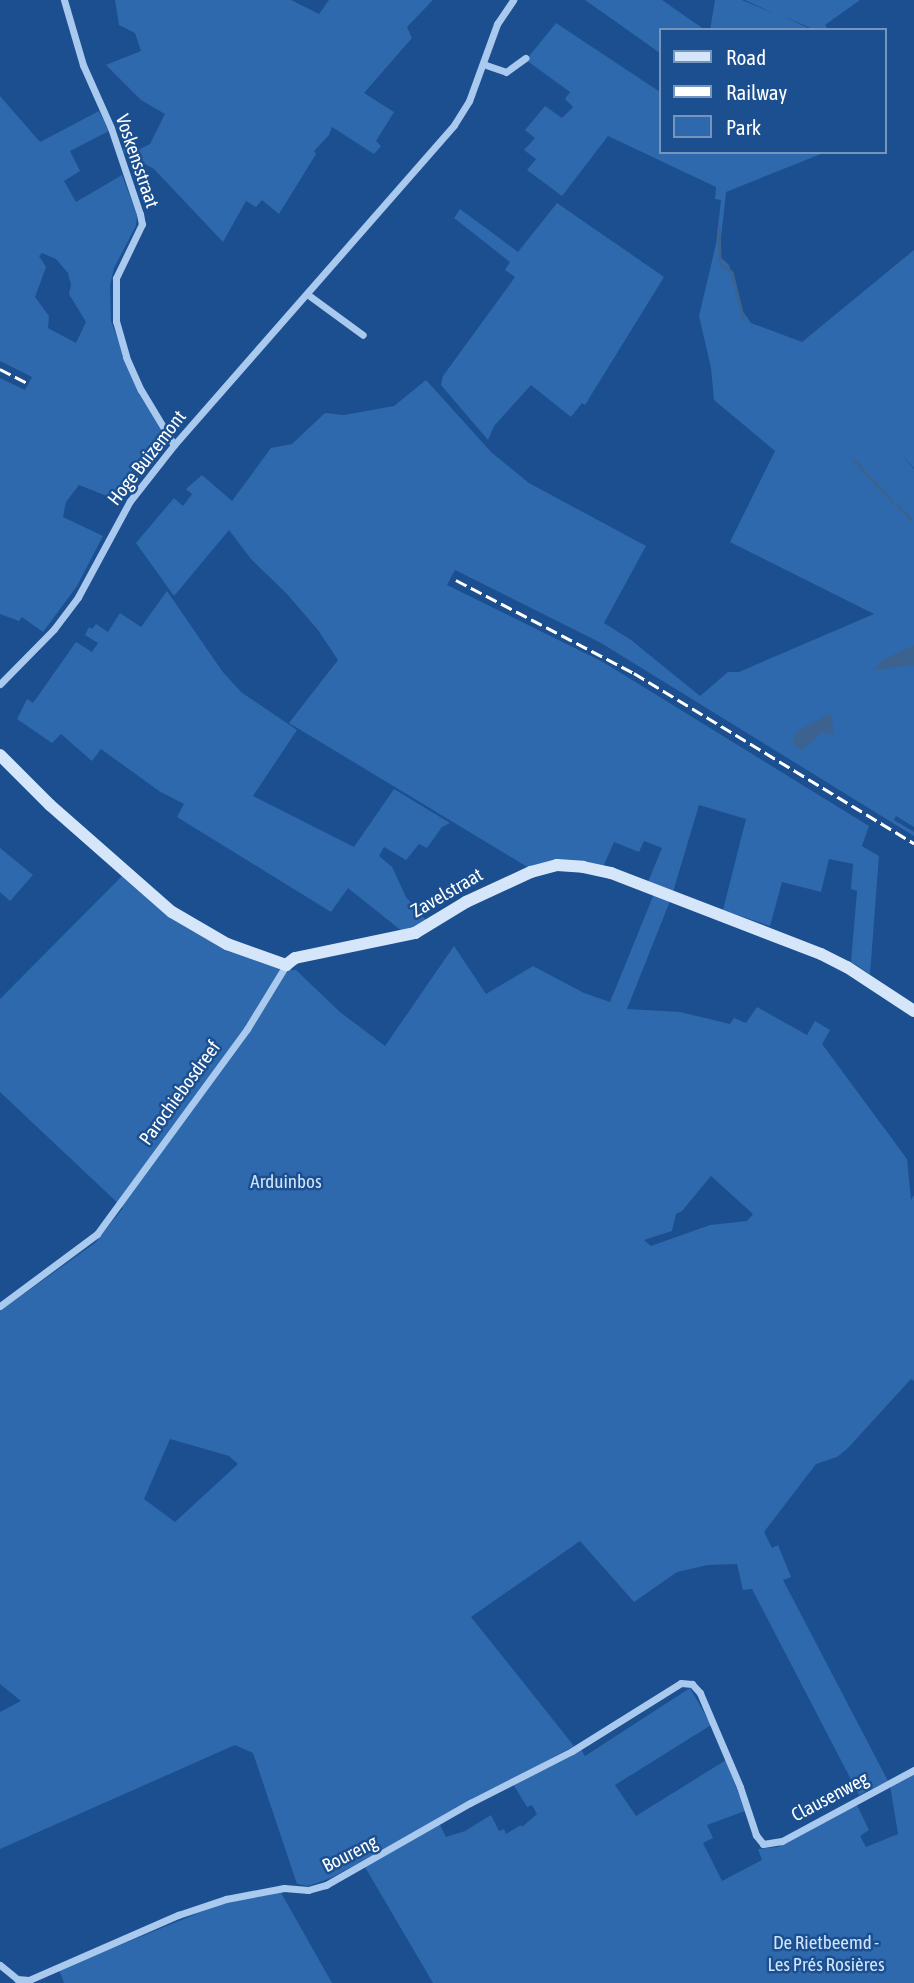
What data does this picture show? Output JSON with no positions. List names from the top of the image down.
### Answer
{
  "streets": {
    "street": [
      "Voskensstraat",
      "Hoge Buizemont",
      "Zavelstraat",
      "Parochiebosdreef",
      "Clausenweg",
      "Boureng"
    ]
  },
  "crossings": [
    ["Voskensstraat", "Hoge Buizemont"],
    ["Zavelstraat", "Parochiebosdreef"],
    ["Clausenweg", "Boureng"]
  ],
  "parks": ["Arduinbos", "De Rietbeemd - Les Prés Rosières"],
  "legend": ["Road", "Railway", "Park"]
}
